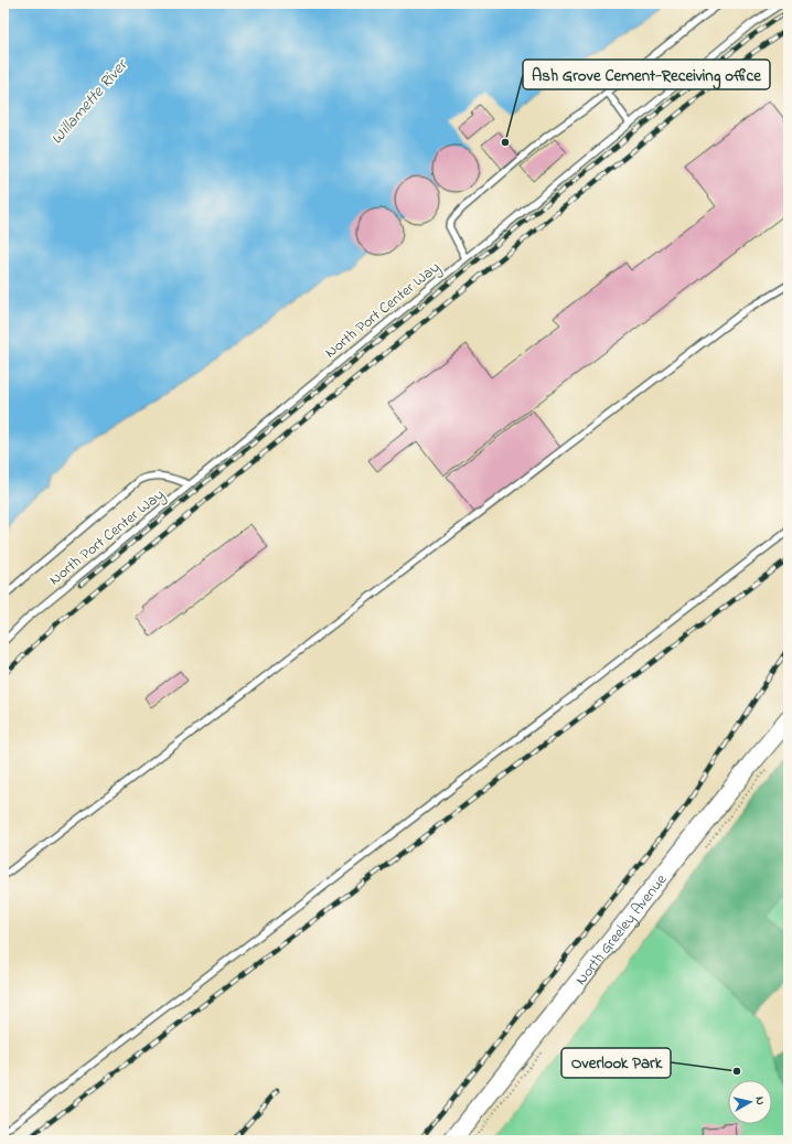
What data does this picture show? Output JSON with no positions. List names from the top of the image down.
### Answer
{
  "streets": {
    "main road": ["North Greeley Avenue"],
    "lane": ["North Port Center Way"]
  },
  "water": ["Willamette River"],
  "places": ["Ash Grove Cement-Receiving office", "Overlook Park"],
  "north": "right"
}
